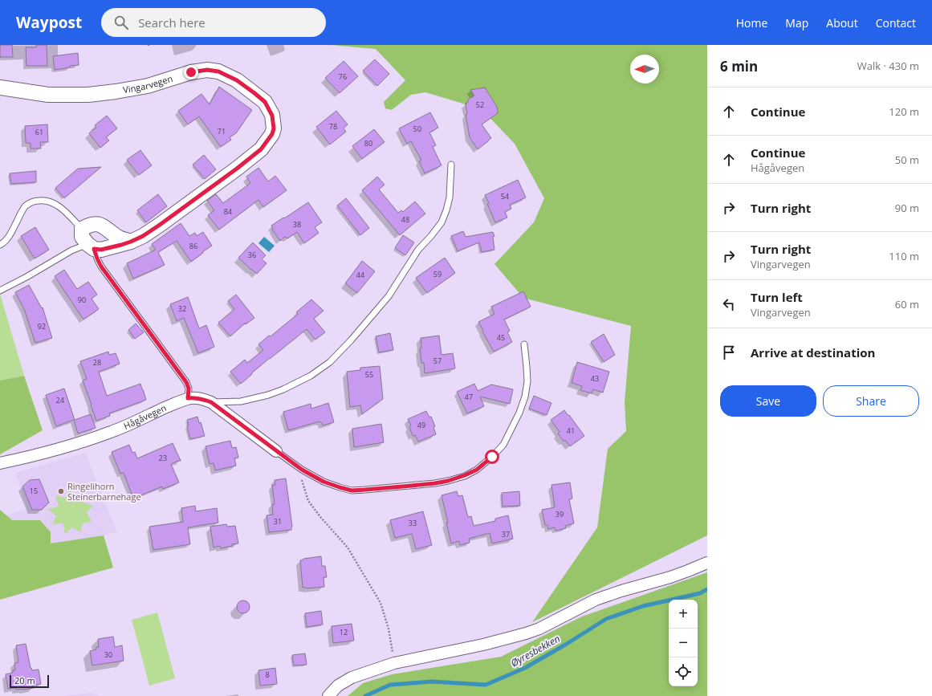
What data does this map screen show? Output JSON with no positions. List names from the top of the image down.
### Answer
{
  "streets": {
    "street": ["Vingarvegen", "Hågåvegen"]
  },
  "water": ["Øyresbekken"],
  "places": ["Ringelihorn Steinerbarnehage"],
  "house_numbers": [
    "76",
    "52",
    "78",
    "50",
    "71",
    "61",
    "80",
    "54",
    "84",
    "48",
    "38",
    "86",
    "36",
    "59",
    "44",
    "90",
    "32",
    "92",
    "45",
    "57",
    "28",
    "55",
    "43",
    "47",
    "24",
    "49",
    "41",
    "23",
    "15",
    "39",
    "31",
    "33",
    "37",
    "12",
    "30",
    "8"
  ],
  "scale_bar": "20 m",
  "north": "left",
  "page": {
    "header": "Waypost",
    "search": "Search here",
    "nav": [
      "Home",
      "Map",
      "About",
      "Contact"
    ],
    "heading": ["6 min", "Walk · 430 m"],
    "list": [
      ["Continue", "120 m"],
      ["Continue", "Hågåvegen", "50 m"],
      ["Turn right", "90 m"],
      ["Turn right", "Vingarvegen", "110 m"],
      ["Turn left", "Vingarvegen", "60 m"],
      "Arrive at destination"
    ],
    "buttons": ["Save", "Share"],
    "map_buttons": ["+", "−"],
    "scale": "20 m"
  }
}
